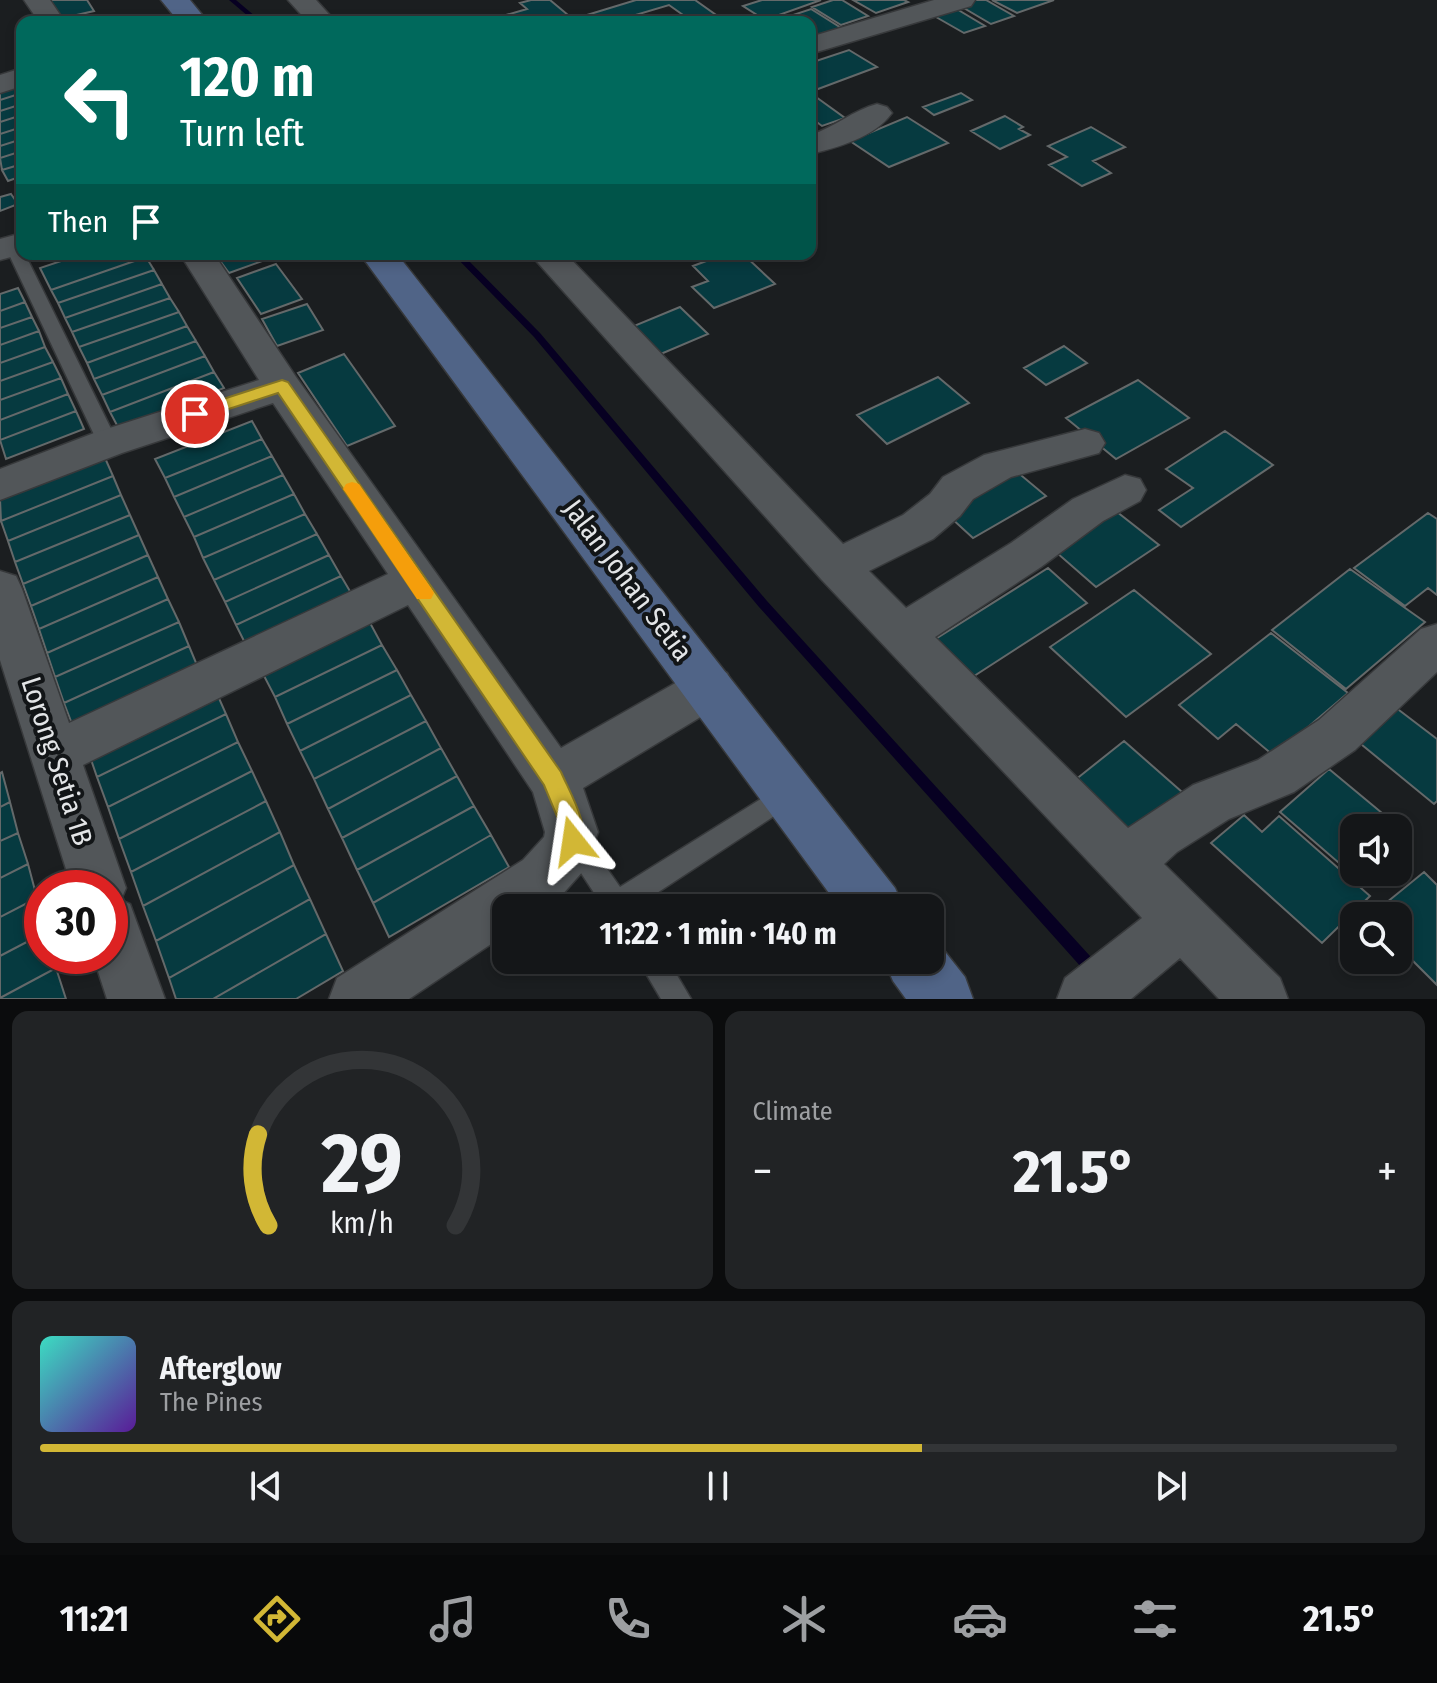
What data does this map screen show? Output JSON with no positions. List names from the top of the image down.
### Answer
{
  "streets": {
    "main road": ["Jalan Johan Setia"],
    "street": ["Lorong Setia 1B"]
  },
  "page": {
    "turn": ["120 m", "Turn left"],
    "then": "Then",
    "limit": "30",
    "trip": "11:22 · 1 min · 140 m",
    "tile": "Climate",
    "heat": ["−", "21.5°", "+"],
    "song": ["Afterglow", "The Pines"],
    "tabs": ["11:21", "21.5°"],
    "gauge": ["29", "km/h"]
  }
}
